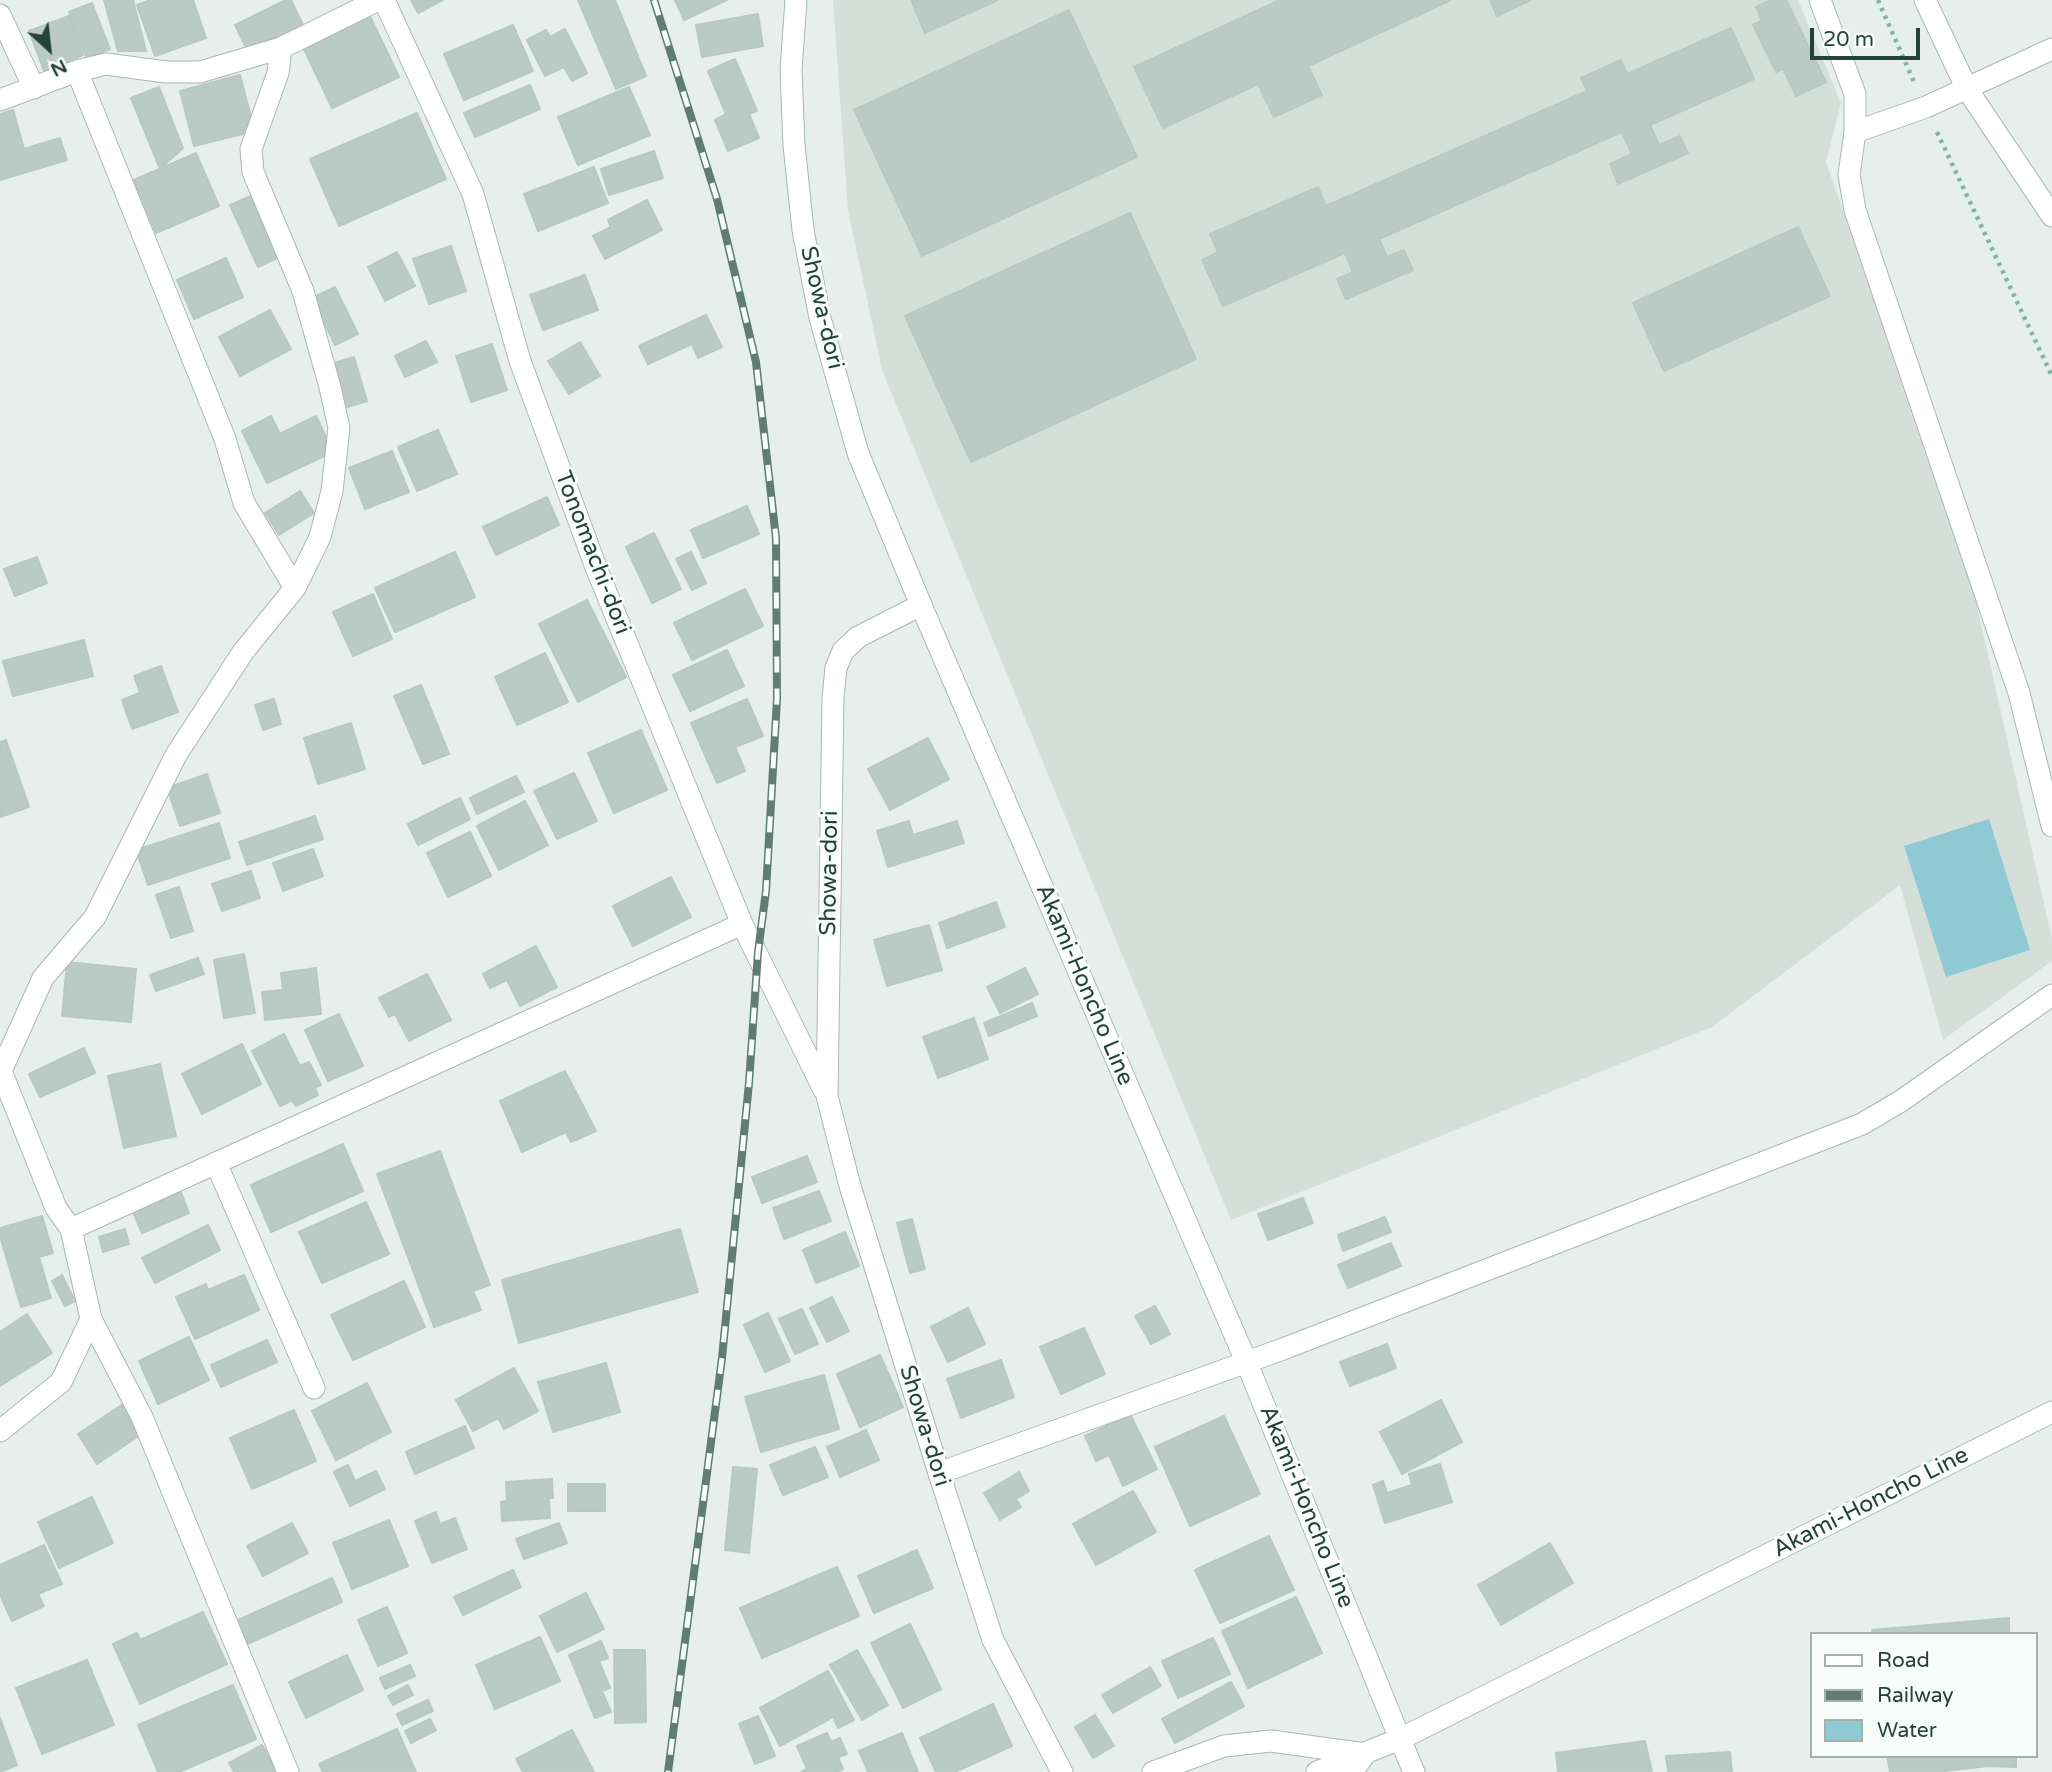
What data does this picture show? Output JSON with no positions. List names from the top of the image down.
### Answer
{
  "streets": {
    "street": ["Showa-dori", "Tonomachi-dori", "Akami-Honcho Line"]
  },
  "crossings": [
    ["Showa-dori", "Tonomachi-dori"],
    ["Showa-dori", "Akami-Honcho Line"]
  ],
  "legend": ["Road", "Railway", "Water"],
  "scale_bar": "20 m",
  "north": "bottom right"
}
